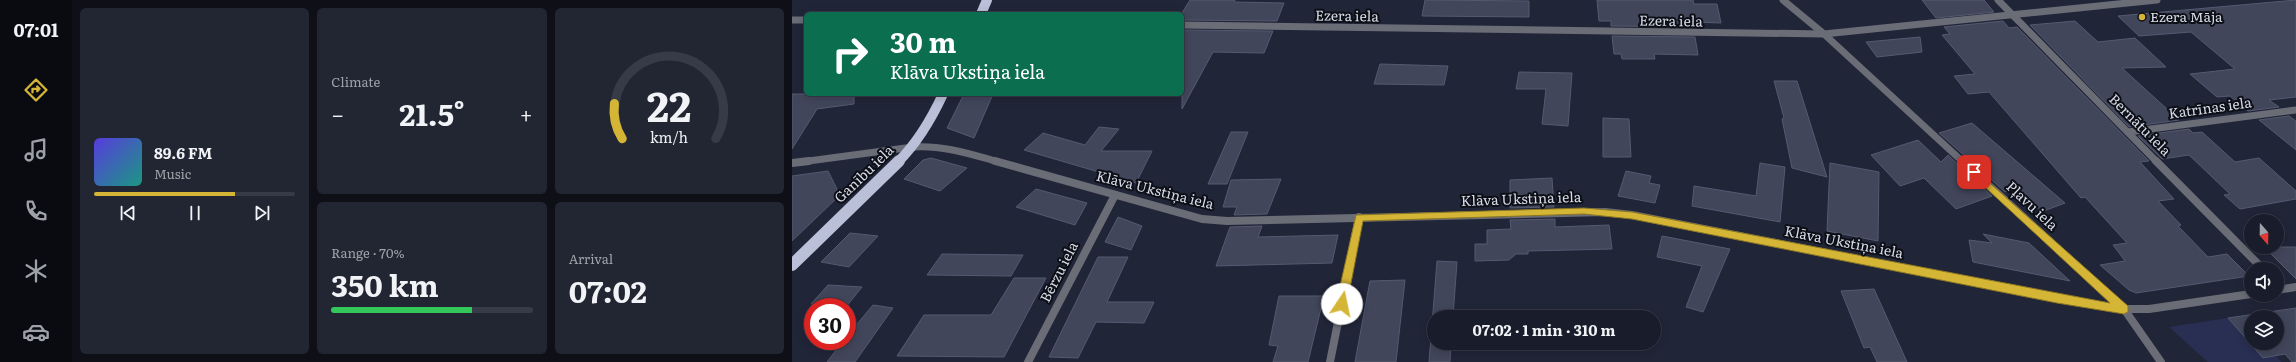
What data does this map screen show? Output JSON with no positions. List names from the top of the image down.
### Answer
{
  "streets": {
    "highway": ["Ganību iela"],
    "street": [
      "Ezera iela",
      "Katrīnas iela",
      "Bernātu iela",
      "Klāva Ukstiņa iela",
      "Pļavu iela",
      "Bērzu iela"
    ]
  },
  "crossings": [
    ["Ezera iela", "Bernātu iela"],
    ["Ezera iela", "Pļavu iela"],
    ["Katrīnas iela", "Bernātu iela"],
    ["Ganību iela", "Klāva Ukstiņa iela"],
    ["Klāva Ukstiņa iela", "Pļavu iela"],
    ["Klāva Ukstiņa iela", "Bērzu iela"]
  ],
  "places": ["Ezera Māja"],
  "north": "bottom",
  "page": {
    "tabs": "07:01",
    "tile": [
      "Climate",
      ["Range · 70%", "350 km"],
      ["Arrival", "07:02"]
    ],
    "turn": ["30 m", "Klāva Ukstiņa iela"],
    "heat": ["−", "21.5°", "+"],
    "song": ["89.6 FM", "Music"],
    "limit": "30",
    "trip": "07:02 · 1 min · 310 m",
    "gauge": ["22", "km/h"]
  }
}
